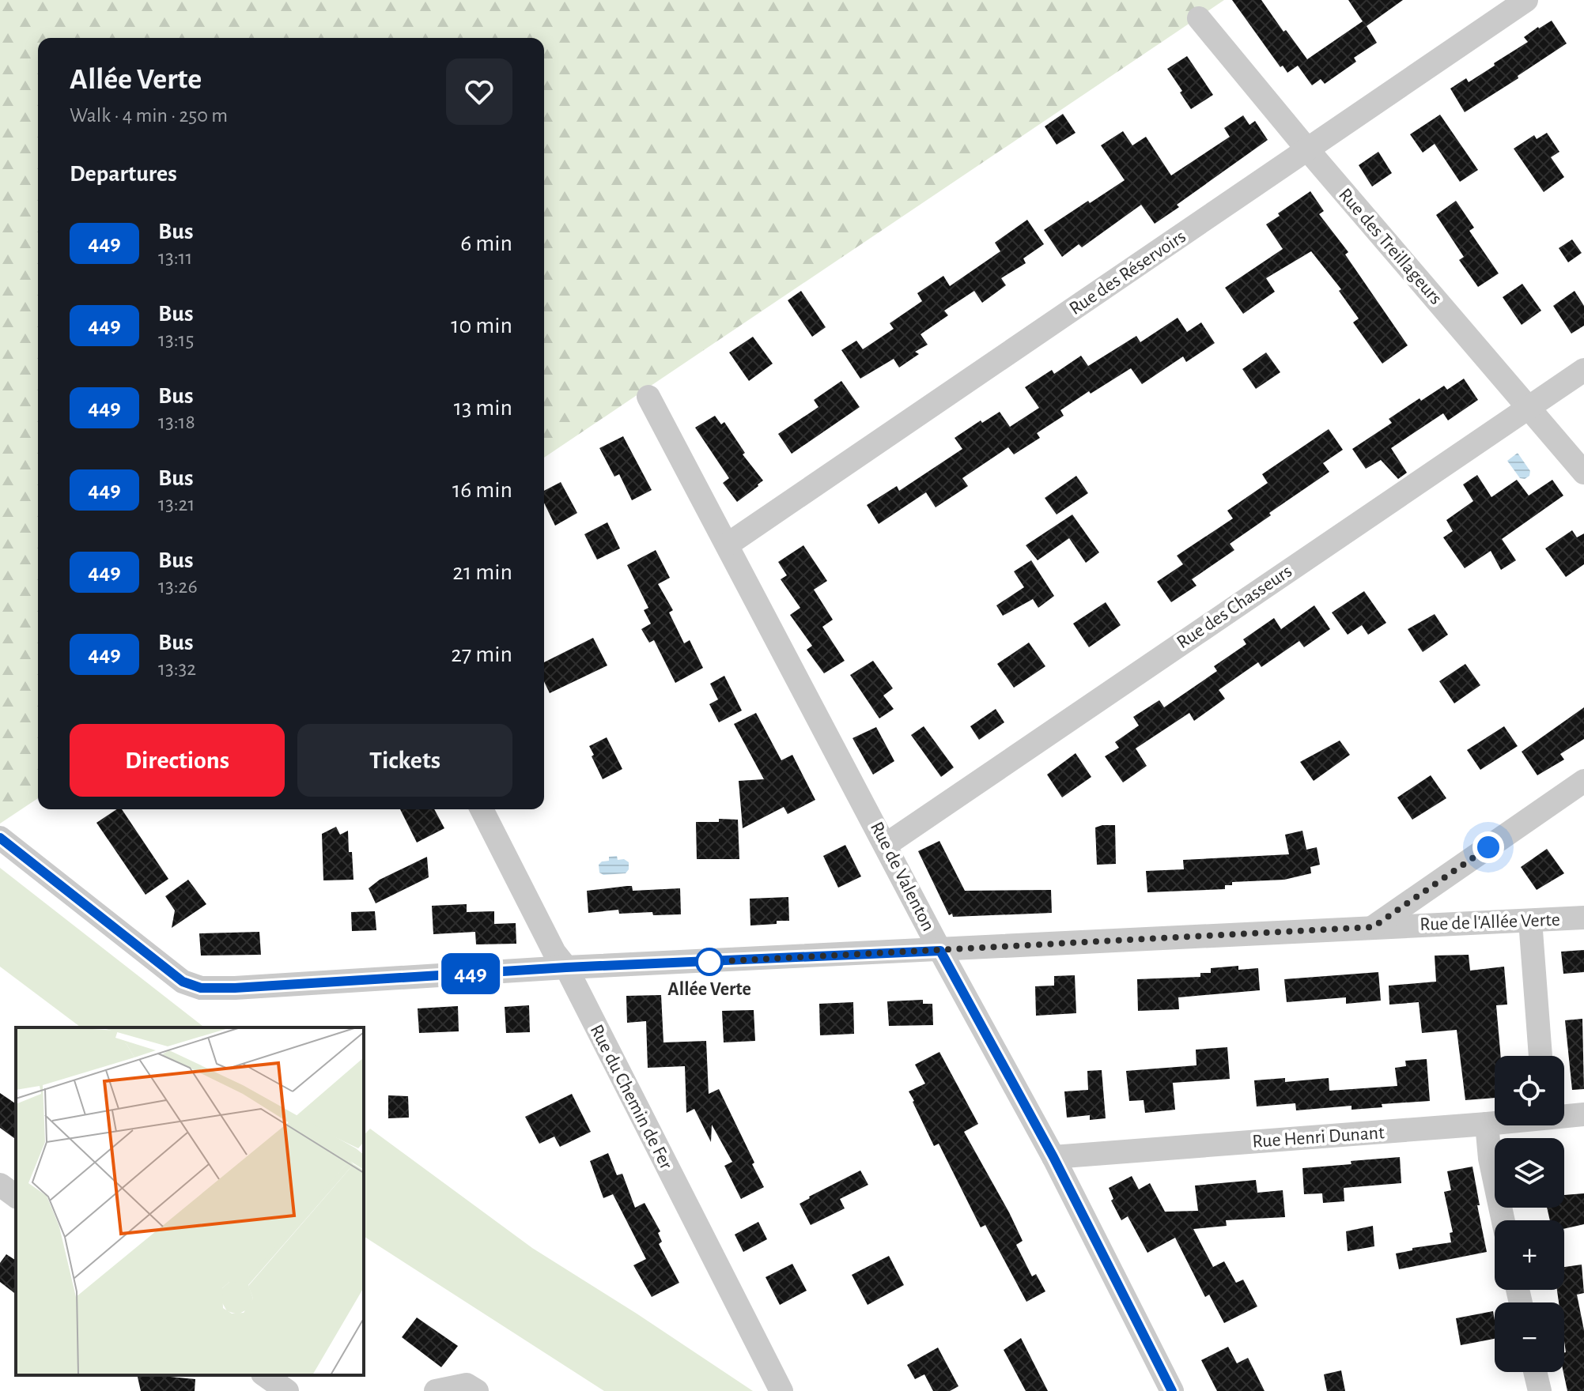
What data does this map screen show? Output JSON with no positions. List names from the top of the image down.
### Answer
{
  "streets": {
    "street": [
      "Rue des Treillageurs",
      "Rue des Réservoirs",
      "Rue des Chasseurs",
      "Rue de Valenton",
      "Rue de l'Allée Verte",
      "Rue du Chemin de Fer",
      "Rue Henri Dunant"
    ]
  },
  "crossings": [
    ["Rue des Treillageurs", "Rue des Réservoirs"],
    ["Rue des Treillageurs", "Rue des Chasseurs"],
    ["Rue des Réservoirs", "Rue de Valenton"],
    ["Rue des Chasseurs", "Rue de Valenton"],
    ["Rue de Valenton", "Rue de l'Allée Verte"],
    ["Rue de Valenton", "Rue Henri Dunant"]
  ],
  "places": ["Allée Verte"],
  "lines": ["bus line 449"],
  "page": {
    "on_map": "449",
    "heading": [
      ["Allée Verte", "Walk · 4 min · 250 m"],
      "Departures"
    ],
    "list": [
      {
        "mark": "449",
        "name": "Bus",
        "note": "13:11",
        "value": "6 min"
      },
      {
        "mark": "449",
        "name": "Bus",
        "note": "13:15",
        "value": "10 min"
      },
      {
        "mark": "449",
        "name": "Bus",
        "note": "13:18",
        "value": "13 min"
      },
      {
        "mark": "449",
        "name": "Bus",
        "note": "13:21",
        "value": "16 min"
      },
      {
        "mark": "449",
        "name": "Bus",
        "note": "13:26",
        "value": "21 min"
      },
      {
        "mark": "449",
        "name": "Bus",
        "note": "13:32",
        "value": "27 min"
      }
    ],
    "buttons": ["Directions", "Tickets"],
    "map_buttons": ["+", "−"]
  }
}
